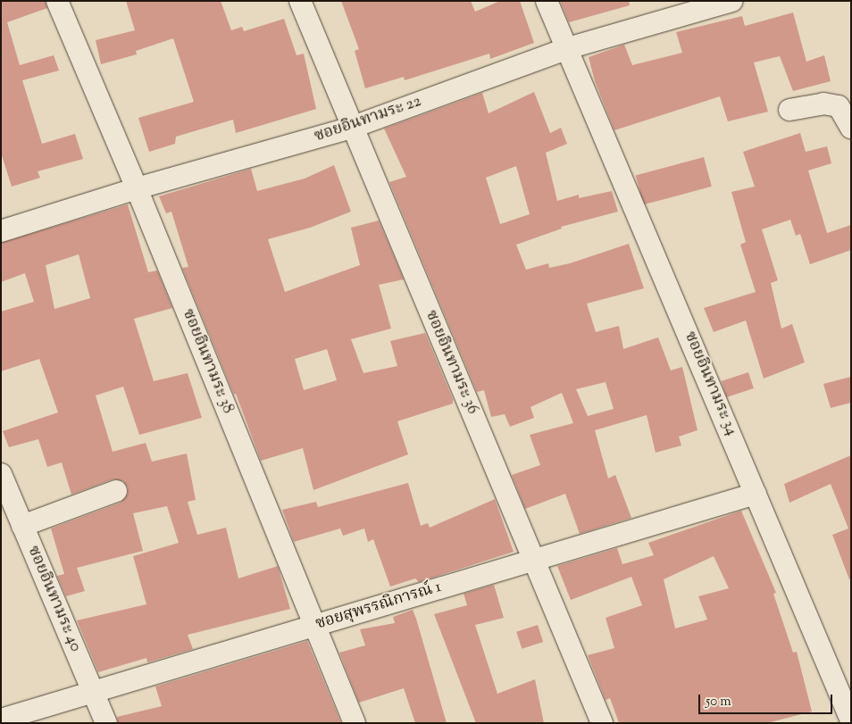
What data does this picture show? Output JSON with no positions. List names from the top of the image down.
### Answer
{
  "streets": {
    "street": [
      "ซอยอินทามระ 22",
      "ซอยอินทามระ 38",
      "ซอยอินทามระ 36",
      "ซอยอินทามระ 34",
      "ซอยอินทามระ 40",
      "ซอยสุพรรณิการณ์ 1"
    ]
  },
  "crossings": [
    ["ซอยอินทามระ 22", "ซอยอินทามระ 38"],
    ["ซอยอินทามระ 22", "ซอยอินทามระ 36"],
    ["ซอยอินทามระ 22", "ซอยอินทามระ 34"],
    ["ซอยอินทามระ 38", "ซอยสุพรรณิการณ์ 1"],
    ["ซอยอินทามระ 36", "ซอยสุพรรณิการณ์ 1"],
    ["ซอยอินทามระ 34", "ซอยสุพรรณิการณ์ 1"],
    ["ซอยอินทามระ 40", "ซอยสุพรรณิการณ์ 1"]
  ],
  "scale_bar": "50 m"
}
